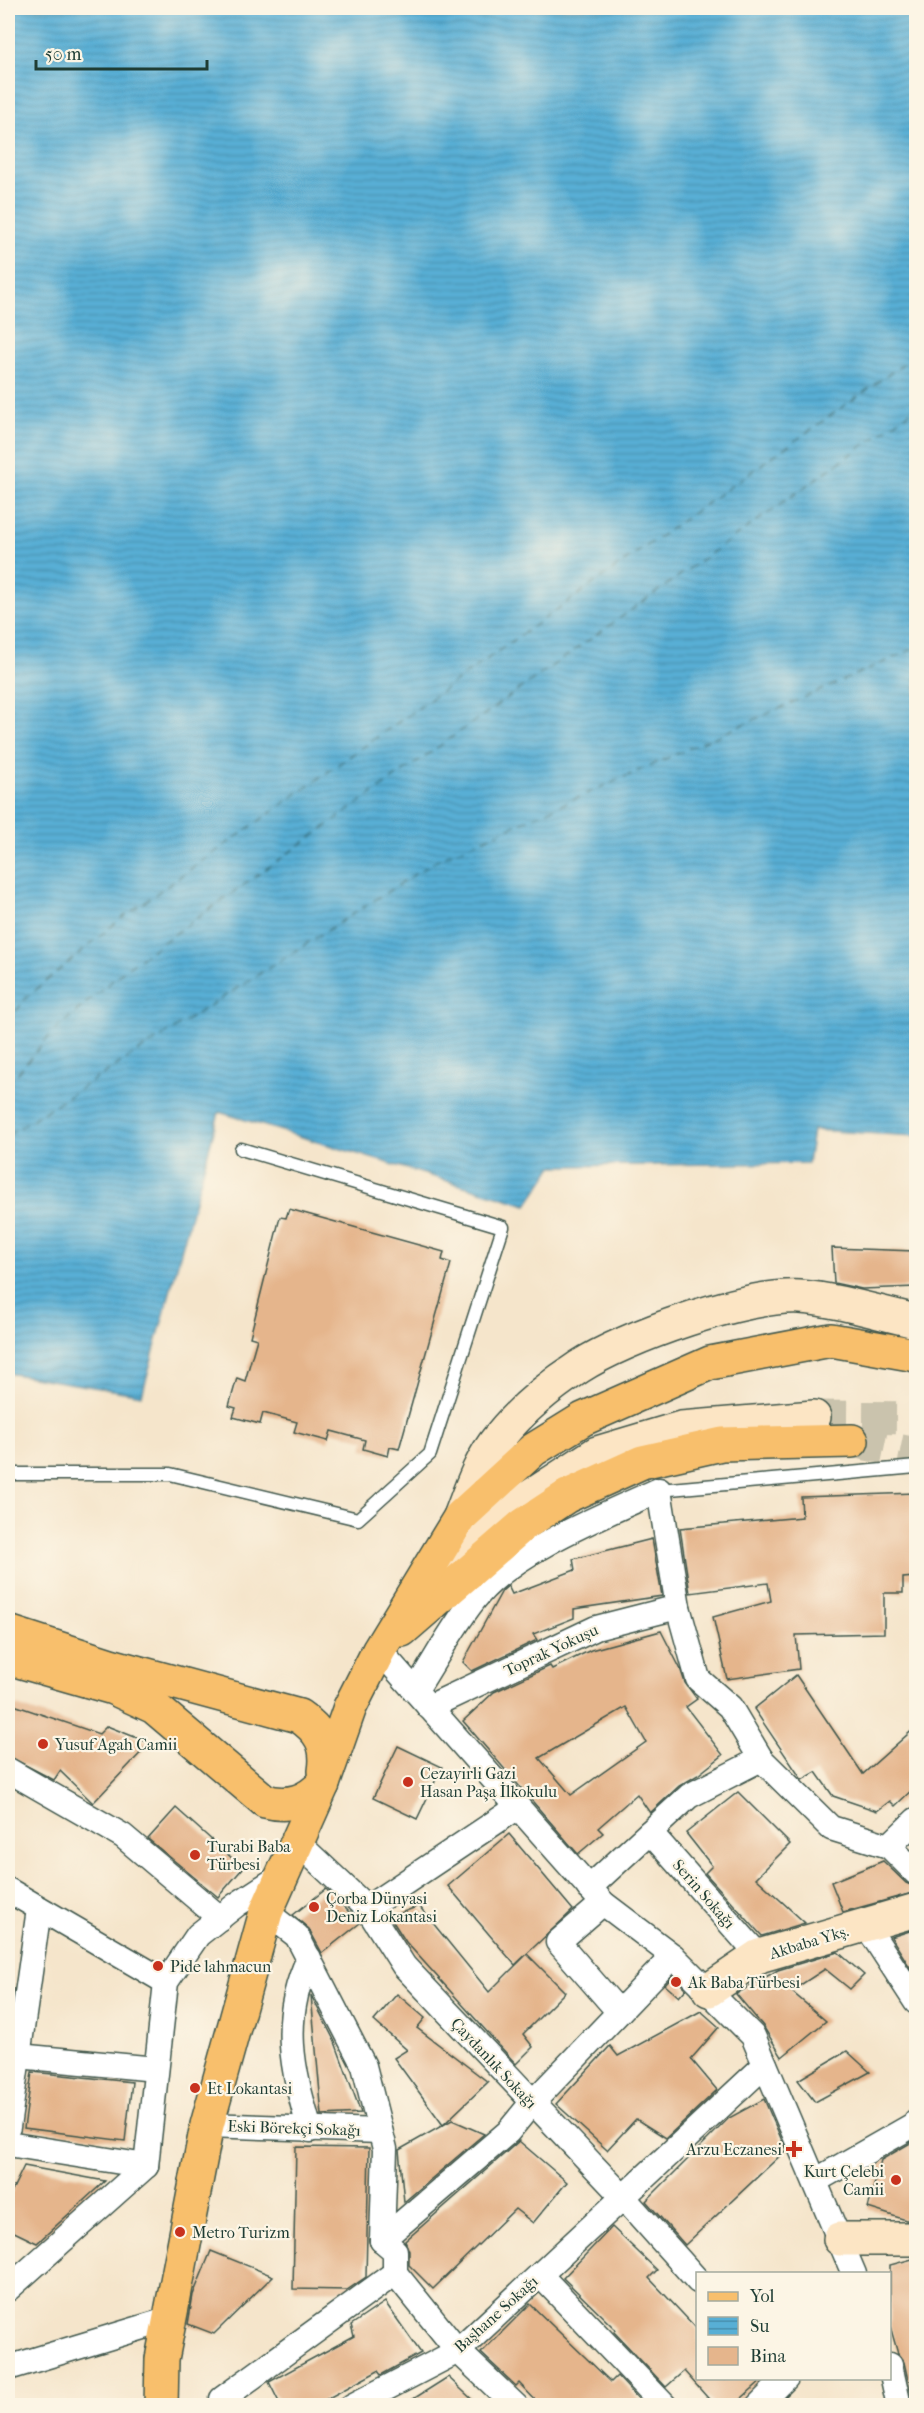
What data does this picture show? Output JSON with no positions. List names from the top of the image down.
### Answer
{
  "streets": {
    "street": [
      "Toprak Yokuşu",
      "Serin Sokağı",
      "Akbaba Ykş.",
      "Çaydanlık Sokağı",
      "Eski Börekçi Sokağı",
      "Başhane Sokağı"
    ]
  },
  "crossings": [
    ["Serin Sokağı", "Akbaba Ykş."],
    ["Çaydanlık Sokağı", "Başhane Sokağı"]
  ],
  "places": {
    "other": [
      "Yusuf Agah Camii",
      "Cezayirli Gazi Hasan Paşa İlkokulu",
      "Turabi Baba Türbesi",
      "Çorba Dünyasi Deniz Lokantasi",
      "Pide lahmacun",
      "Ak Baba Türbesi",
      "Et Lokantasi",
      "Kurt Çelebi Camii",
      "Metro Turizm"
    ],
    "health": ["Arzu Eczanesi"]
  },
  "legend": ["Yol", "Su", "Bina"],
  "scale_bar": "50 m"
}
